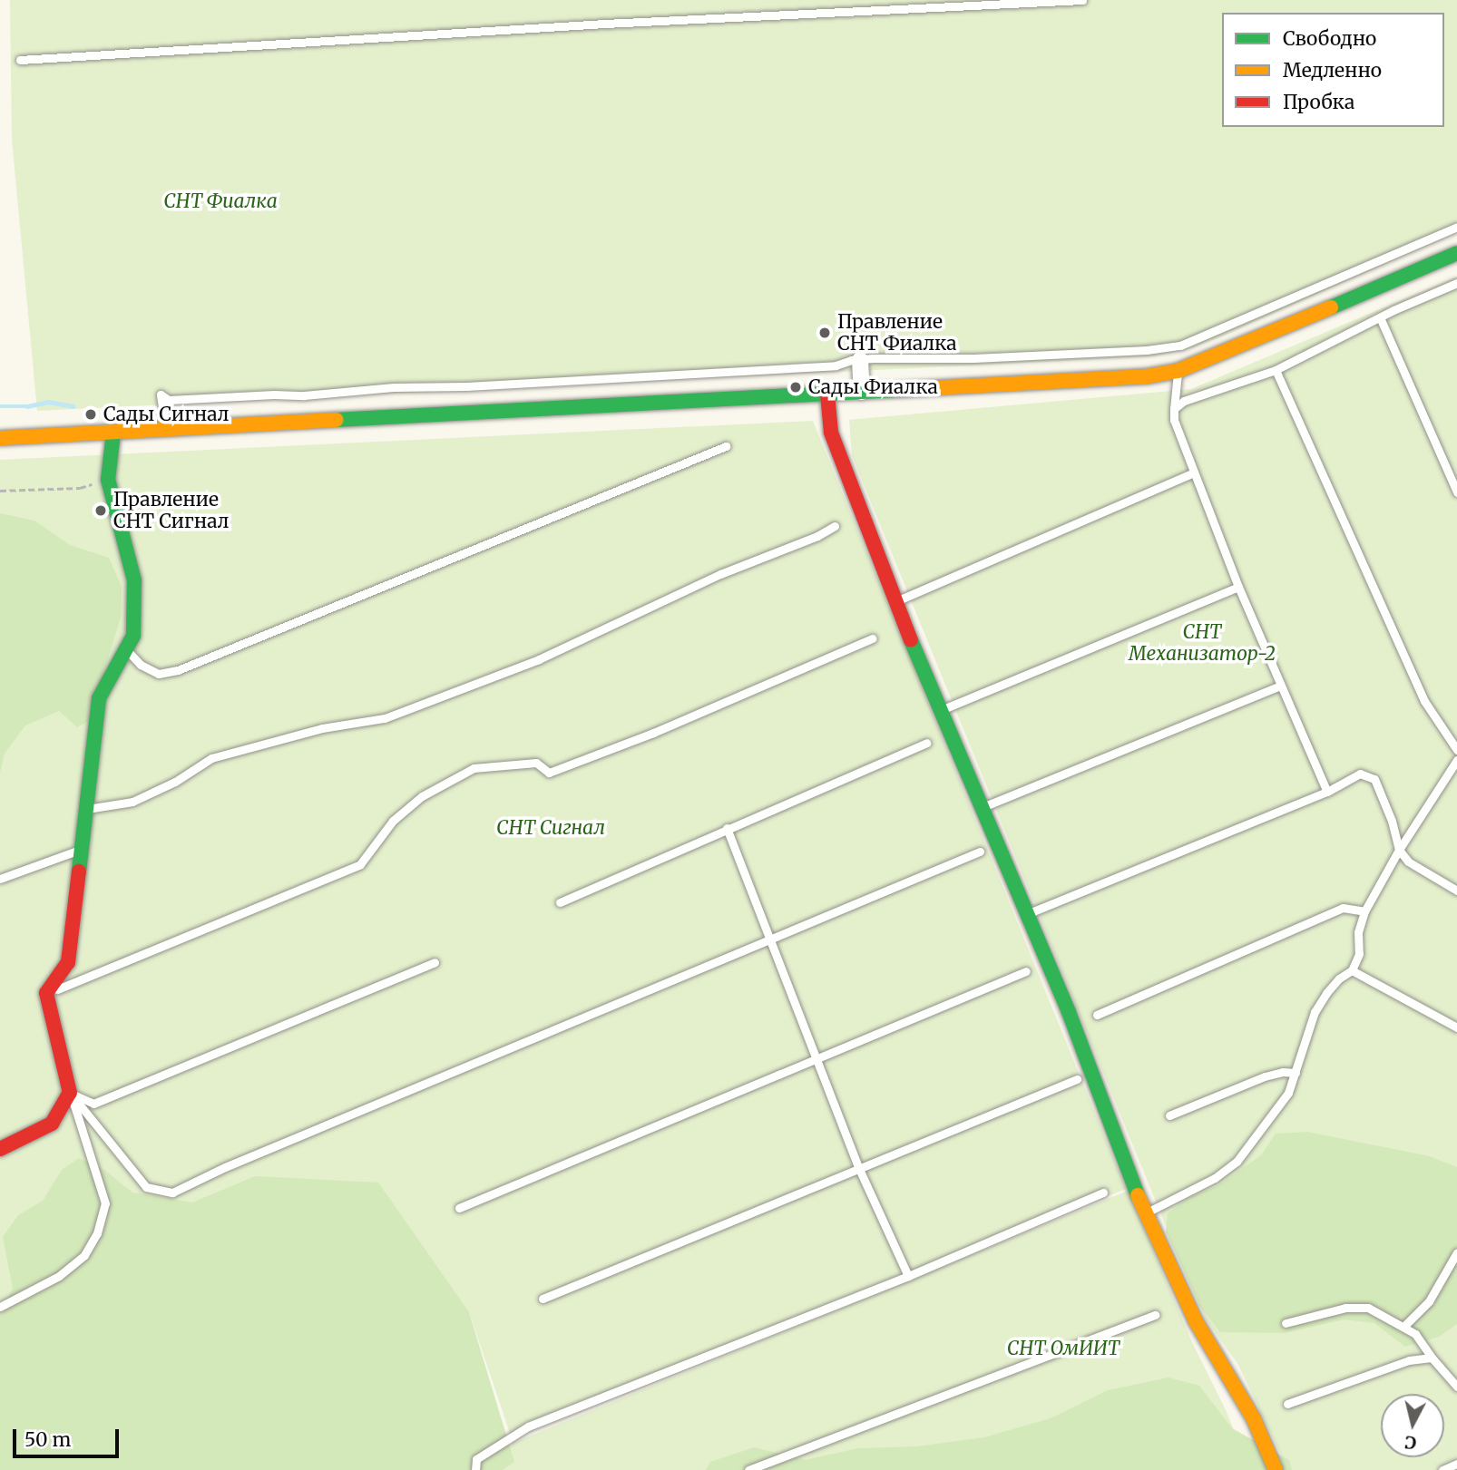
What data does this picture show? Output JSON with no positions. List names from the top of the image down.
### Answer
{
  "parks": [
    "СНТ Фиалка",
    "СНТ Механизатор-2",
    "СНТ Сигнал",
    "СНТ ОмИИТ"
  ],
  "places": [
    "Правление СНТ Фиалка",
    "Сады Фиалка",
    "Сады Сигнал",
    "Правление СНТ Сигнал"
  ],
  "legend": ["Свободно", "Медленно", "Пробка"],
  "scale_bar": "50 m",
  "north": "bottom"
}
